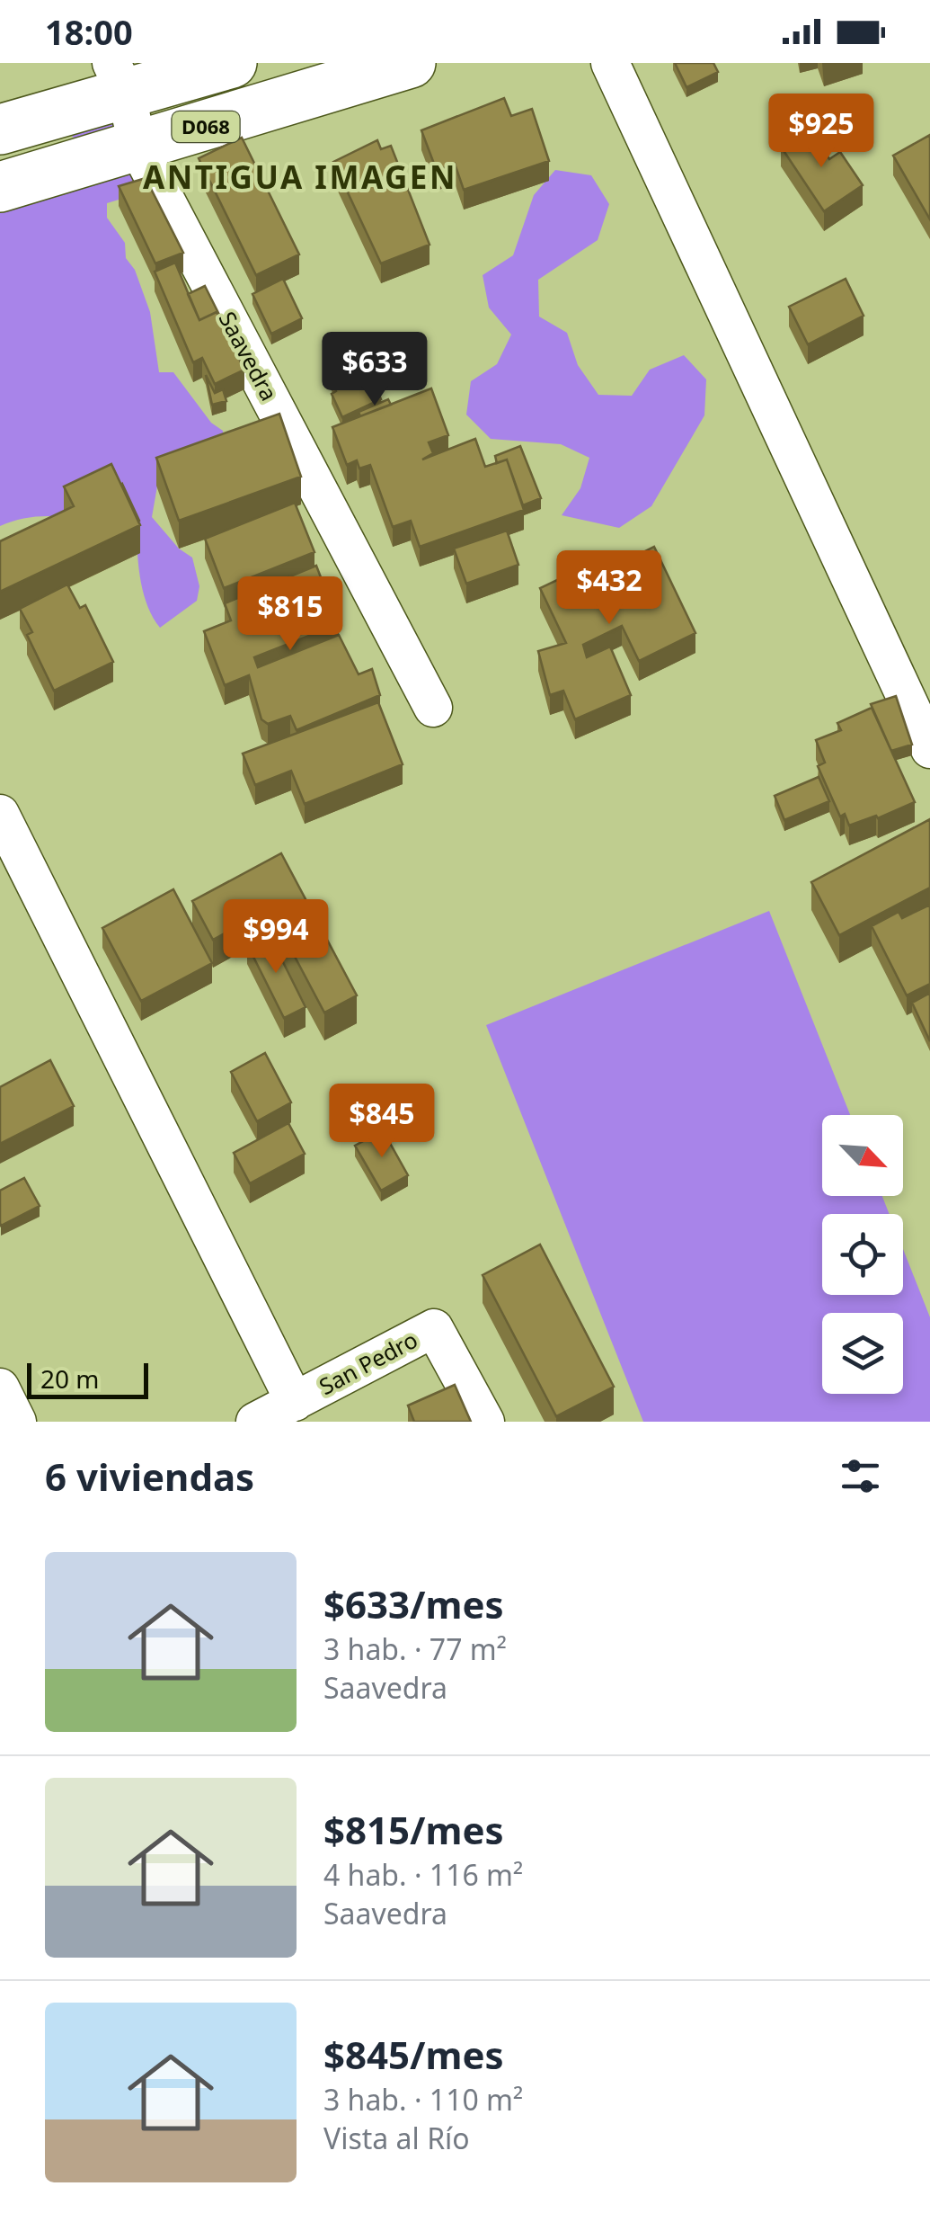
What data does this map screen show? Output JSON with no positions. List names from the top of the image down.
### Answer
{
  "streets": {
    "main road": ["D068"],
    "street": ["Saavedra", "San Pedro"]
  },
  "crossings": [
    ["D068", "Saavedra"]
  ],
  "districts": ["ANTIGUA IMAGEN"],
  "scale_bar": "20 m",
  "north": "bottom right",
  "page": {
    "status": "18:00",
    "price": [
      "$925",
      "$633",
      "$432",
      "$815",
      "$994",
      "$845"
    ],
    "scale": "20 m",
    "heading": "6 viviendas",
    "list": [
      {
        "name": "$633/mes",
        "note": "3 hab. · 77 m² · Saavedra"
      },
      {
        "name": "$815/mes",
        "note": "4 hab. · 116 m² · Saavedra"
      },
      {
        "name": "$845/mes",
        "note": "3 hab. · 110 m² · Vista al Río"
      }
    ]
  }
}
